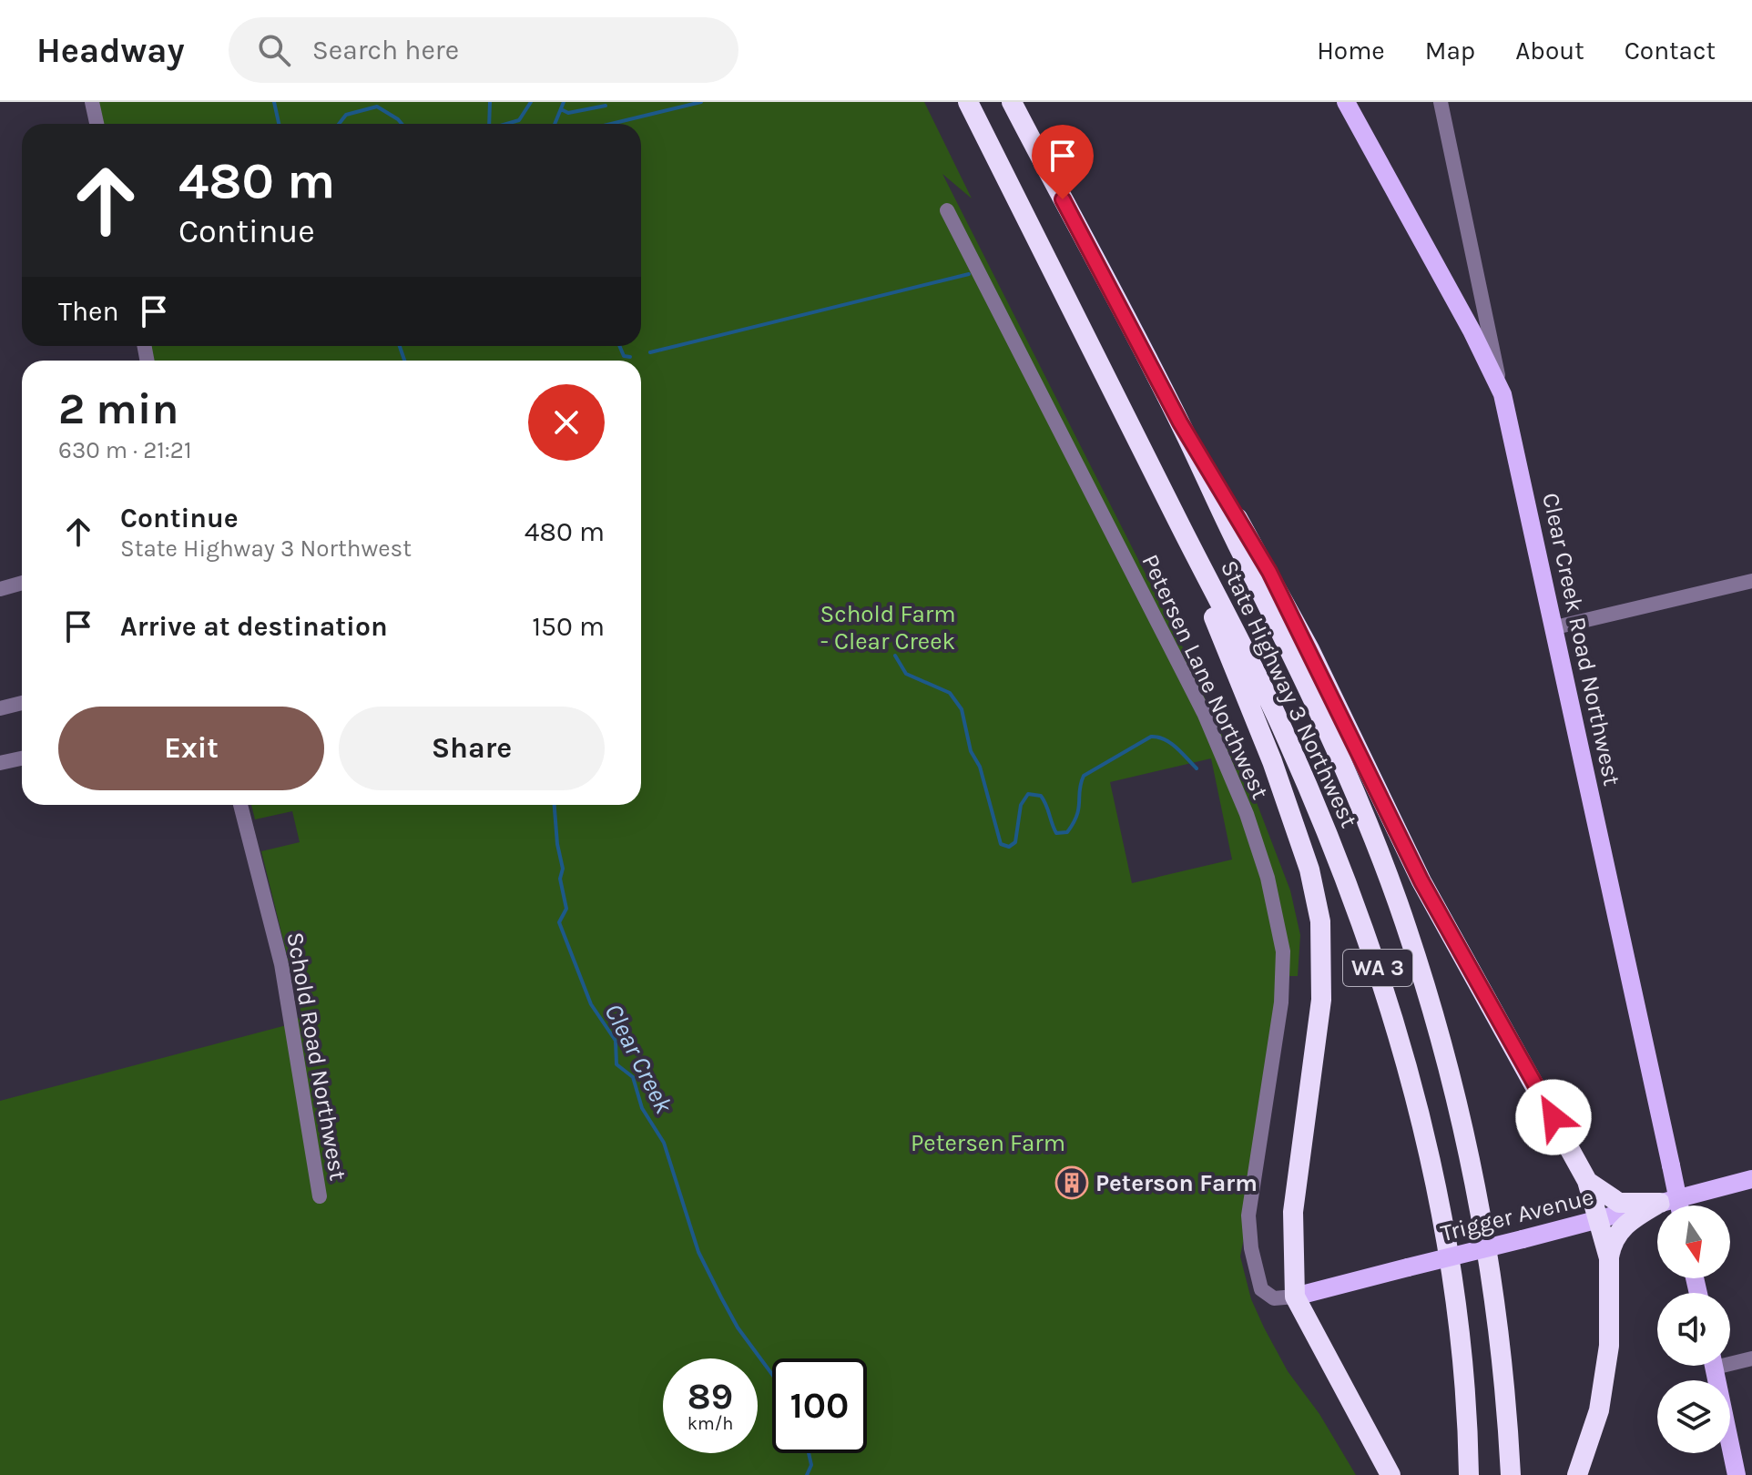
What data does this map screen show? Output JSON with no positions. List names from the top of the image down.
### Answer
{
  "streets": {
    "highway": ["State Highway 3 Northwest", "WA 3"],
    "main road": ["Clear Creek Road Northwest", "Trigger Avenue"],
    "street": ["Petersen Lane Northwest", "Schold Road Northwest"]
  },
  "crossings": [
    ["Petersen Lane Northwest", "Trigger Avenue"]
  ],
  "water": ["Clear Creek"],
  "parks": ["Schold Farm - Clear Creek", "Petersen Farm"],
  "places": {
    "building": ["Peterson Farm"]
  },
  "north": "bottom",
  "page": {
    "header": "Headway",
    "search": "Search here",
    "nav": [
      "Home",
      "Map",
      "About",
      "Contact"
    ],
    "turn": ["480 m", "Continue"],
    "then": "Then",
    "heading": ["2 min", "630 m · 21:21"],
    "list": [
      {
        "name": "Continue",
        "note": "State Highway 3 Northwest",
        "value": "480 m"
      },
      {
        "name": "Arrive at destination",
        "value": "150 m"
      }
    ],
    "buttons": ["Exit", "Share"],
    "speed": "89 km/h",
    "limit": "100"
  }
}
